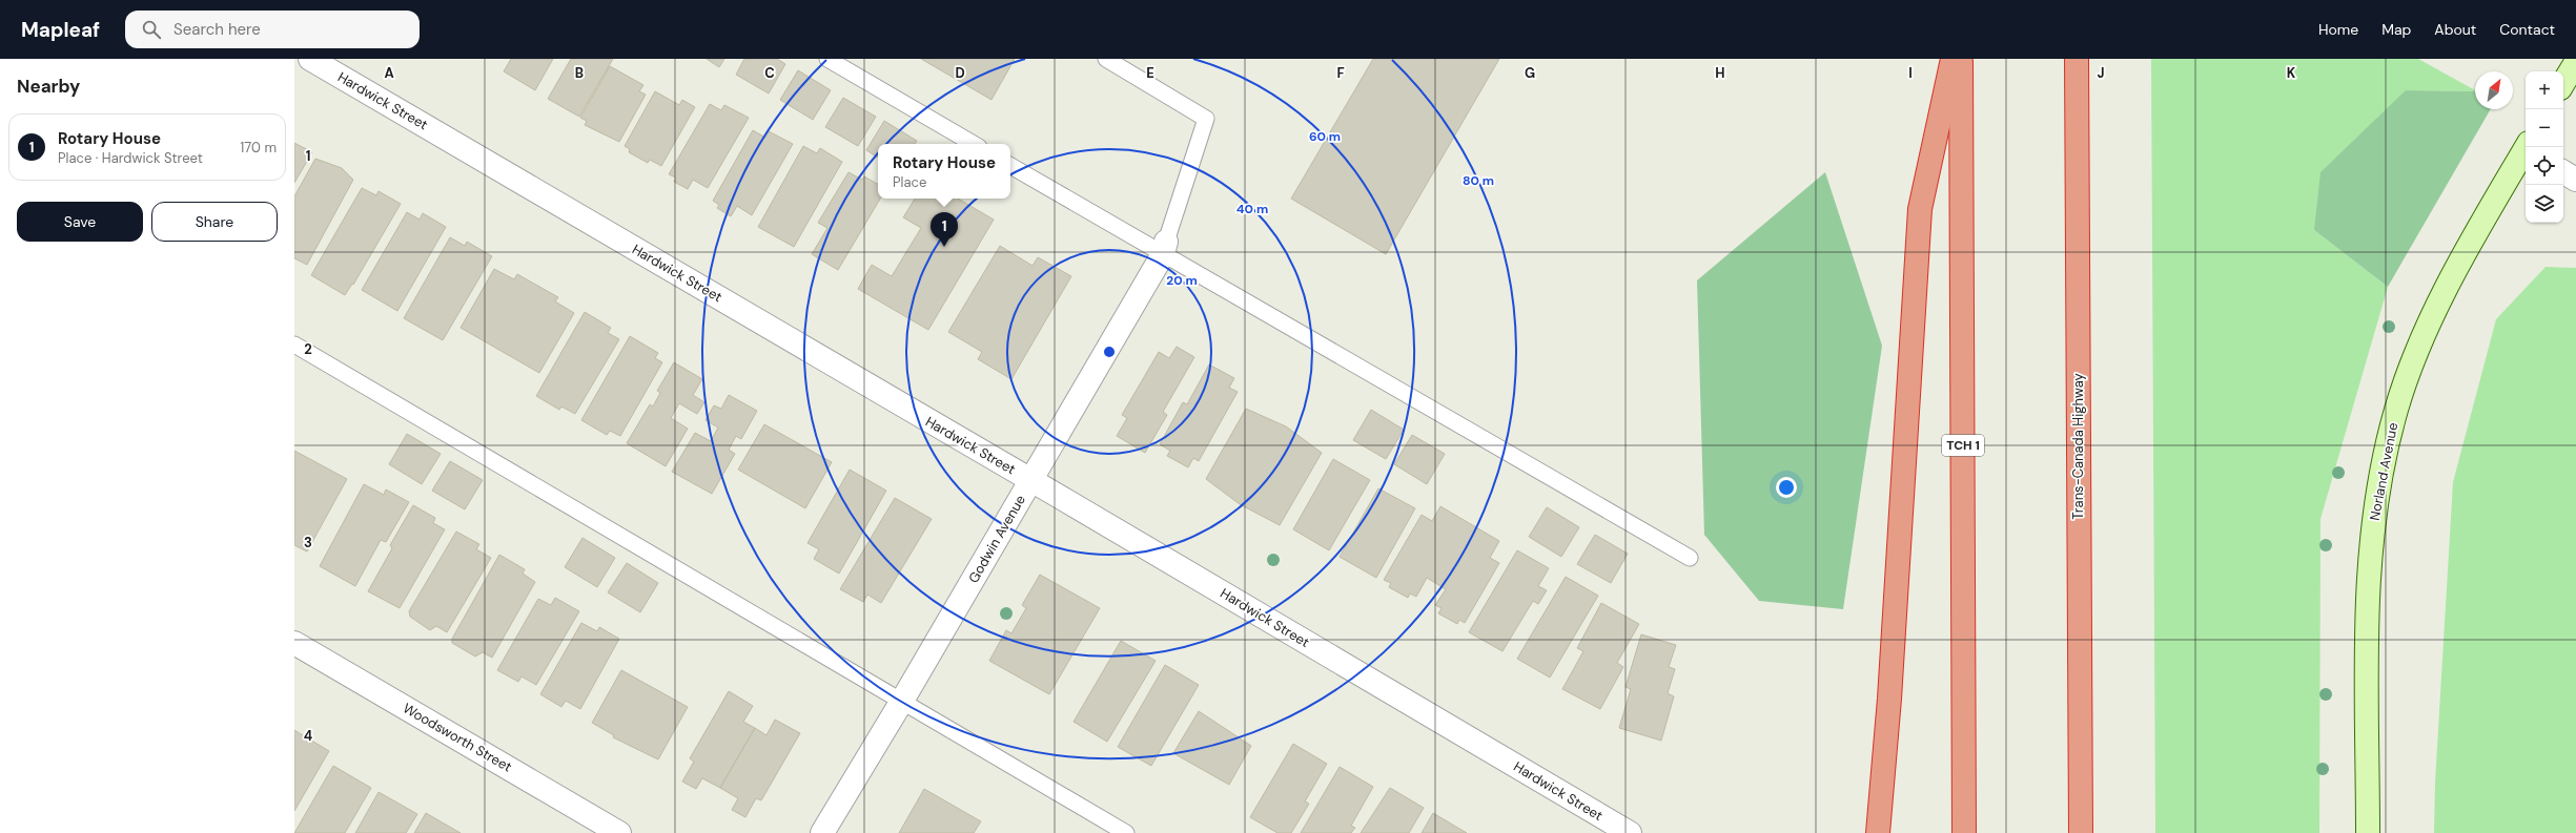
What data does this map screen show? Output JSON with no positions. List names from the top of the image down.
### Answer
{
  "streets": {
    "highway": ["TCH 1", "Trans-Canada Highway"],
    "street": [
      "Hardwick Street",
      "Norland Avenue",
      "Godwin Avenue",
      "Woodsworth Street"
    ]
  },
  "crossings": [
    ["Hardwick Street", "Godwin Avenue"]
  ],
  "north": "top right",
  "page": {
    "header": "Mapleaf",
    "search": "Search here",
    "nav": [
      "Home",
      "Map",
      "About",
      "Contact"
    ],
    "heading": "Nearby",
    "map_buttons": ["+", "−"],
    "list": [
      {
        "mark": "1",
        "name": "Rotary House",
        "note": "Place · Hardwick Street",
        "value": "170 m"
      }
    ],
    "popup": ["Rotary House", "Place"],
    "buttons": ["Save", "Share"],
    "pins": "1"
  },
  "grid": {
    "columns": [
      "A",
      "B",
      "C",
      "D",
      "E",
      "F",
      "G",
      "H",
      "I",
      "J",
      "K"
    ],
    "rows": [
      "1",
      "2",
      "3",
      "4"
    ]
  },
  "rings": [
    "60 m",
    "80 m",
    "40 m",
    "20 m"
  ]
}
